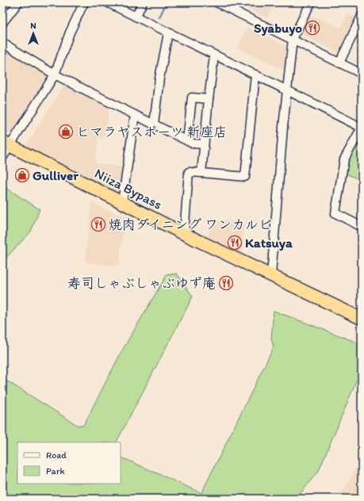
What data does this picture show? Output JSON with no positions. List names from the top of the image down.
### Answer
{
  "streets": {
    "highway": ["Niiza Bypass"]
  },
  "places": {
    "restaurant": [
      "Syabuyo",
      "焼肉ダイニング ワンカルビ",
      "Katsuya",
      "寿司しゃぶしゃぶゆず庵"
    ],
    "shop": ["ヒマラヤスポーツ 新座店", "Gulliver"]
  },
  "legend": ["Road", "Park"],
  "north": "top"
}
